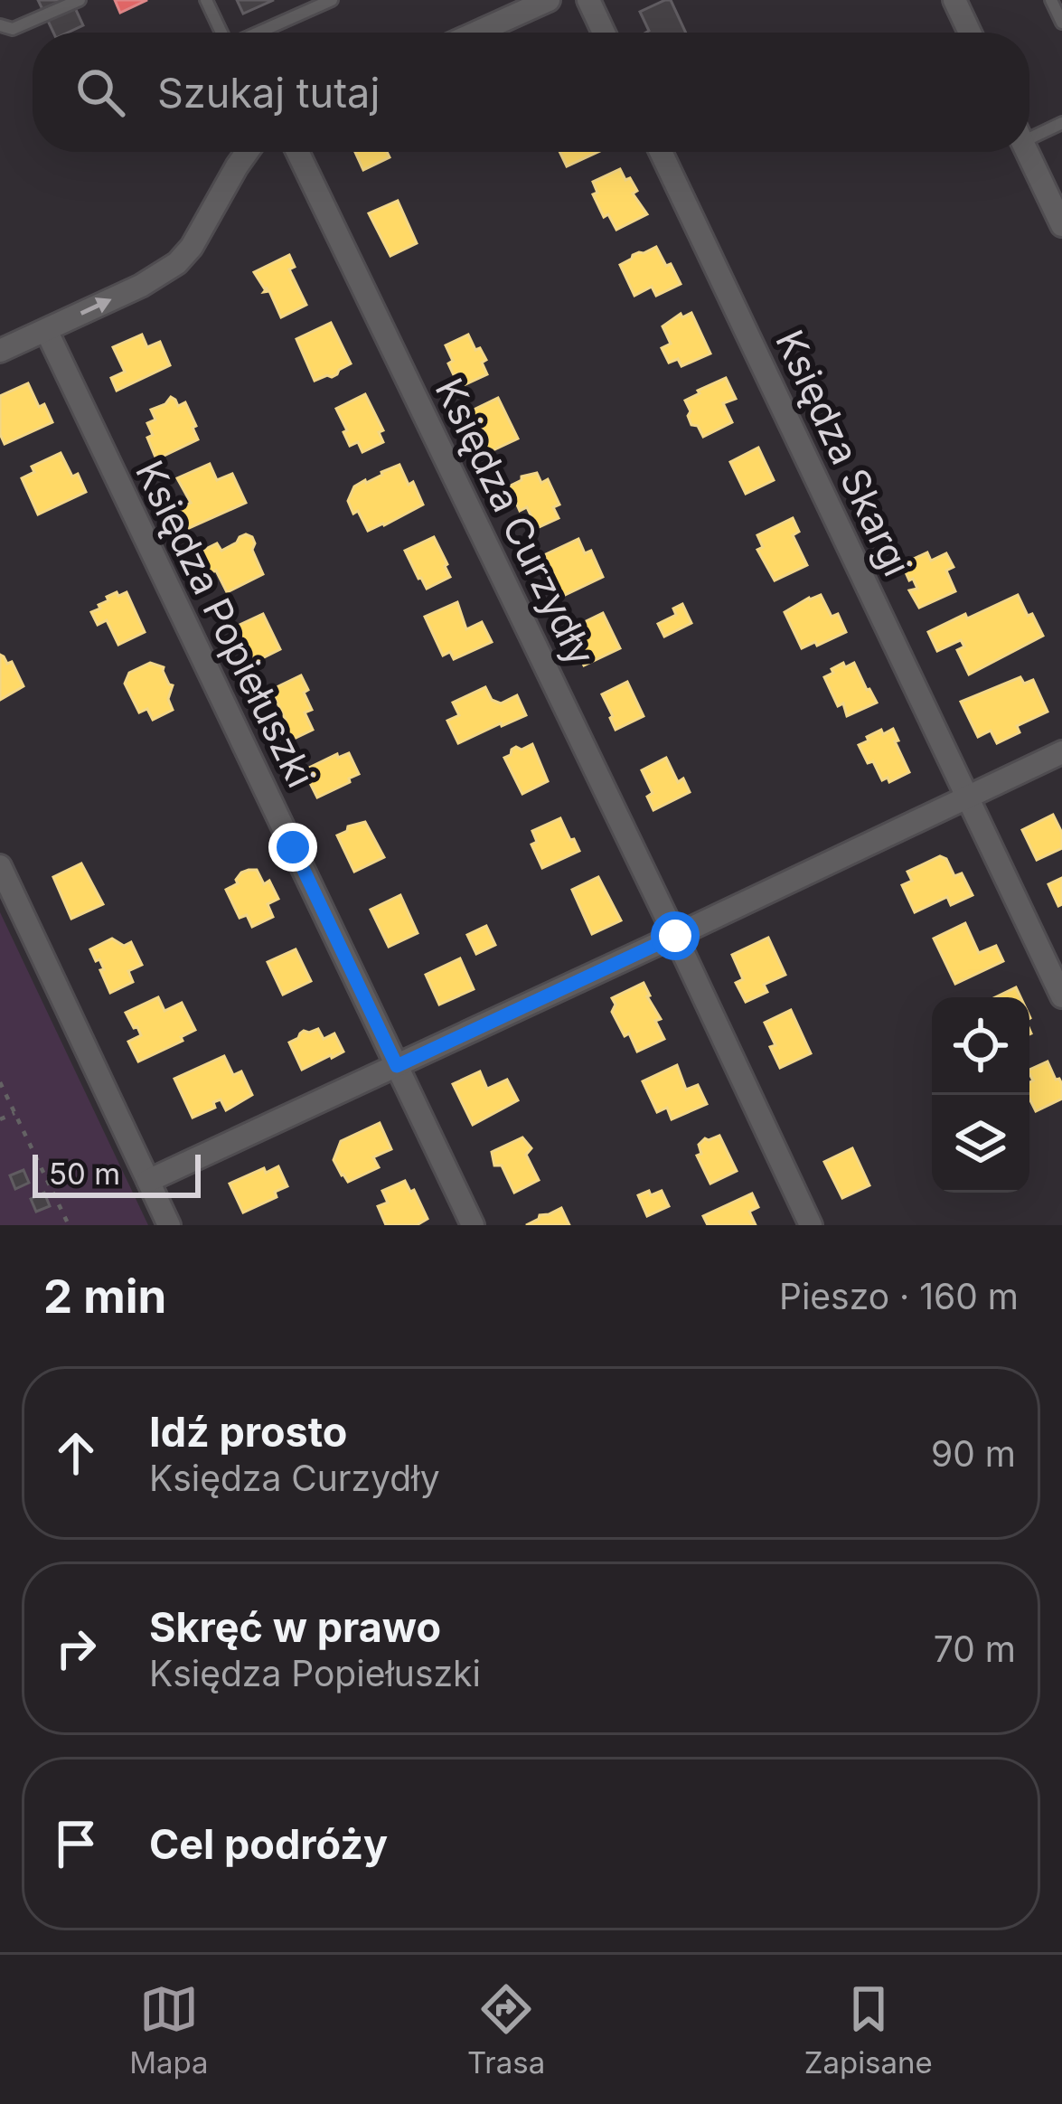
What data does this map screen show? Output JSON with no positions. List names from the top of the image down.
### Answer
{
  "streets": {
    "street": ["Księdza Skargi", "Księdza Curzydły", "Księdza Popiełuszki"]
  },
  "scale_bar": "50 m",
  "page": {
    "search": "Szukaj tutaj",
    "scale": "50 m",
    "heading": ["2 min", "Pieszo · 160 m"],
    "list": [
      ["Idź prosto", "Księdza Curzydły", "90 m"],
      ["Skręć w prawo", "Księdza Popiełuszki", "70 m"],
      "Cel podróży"
    ],
    "nav": ["Mapa", "Trasa", "Zapisane"]
  }
}
